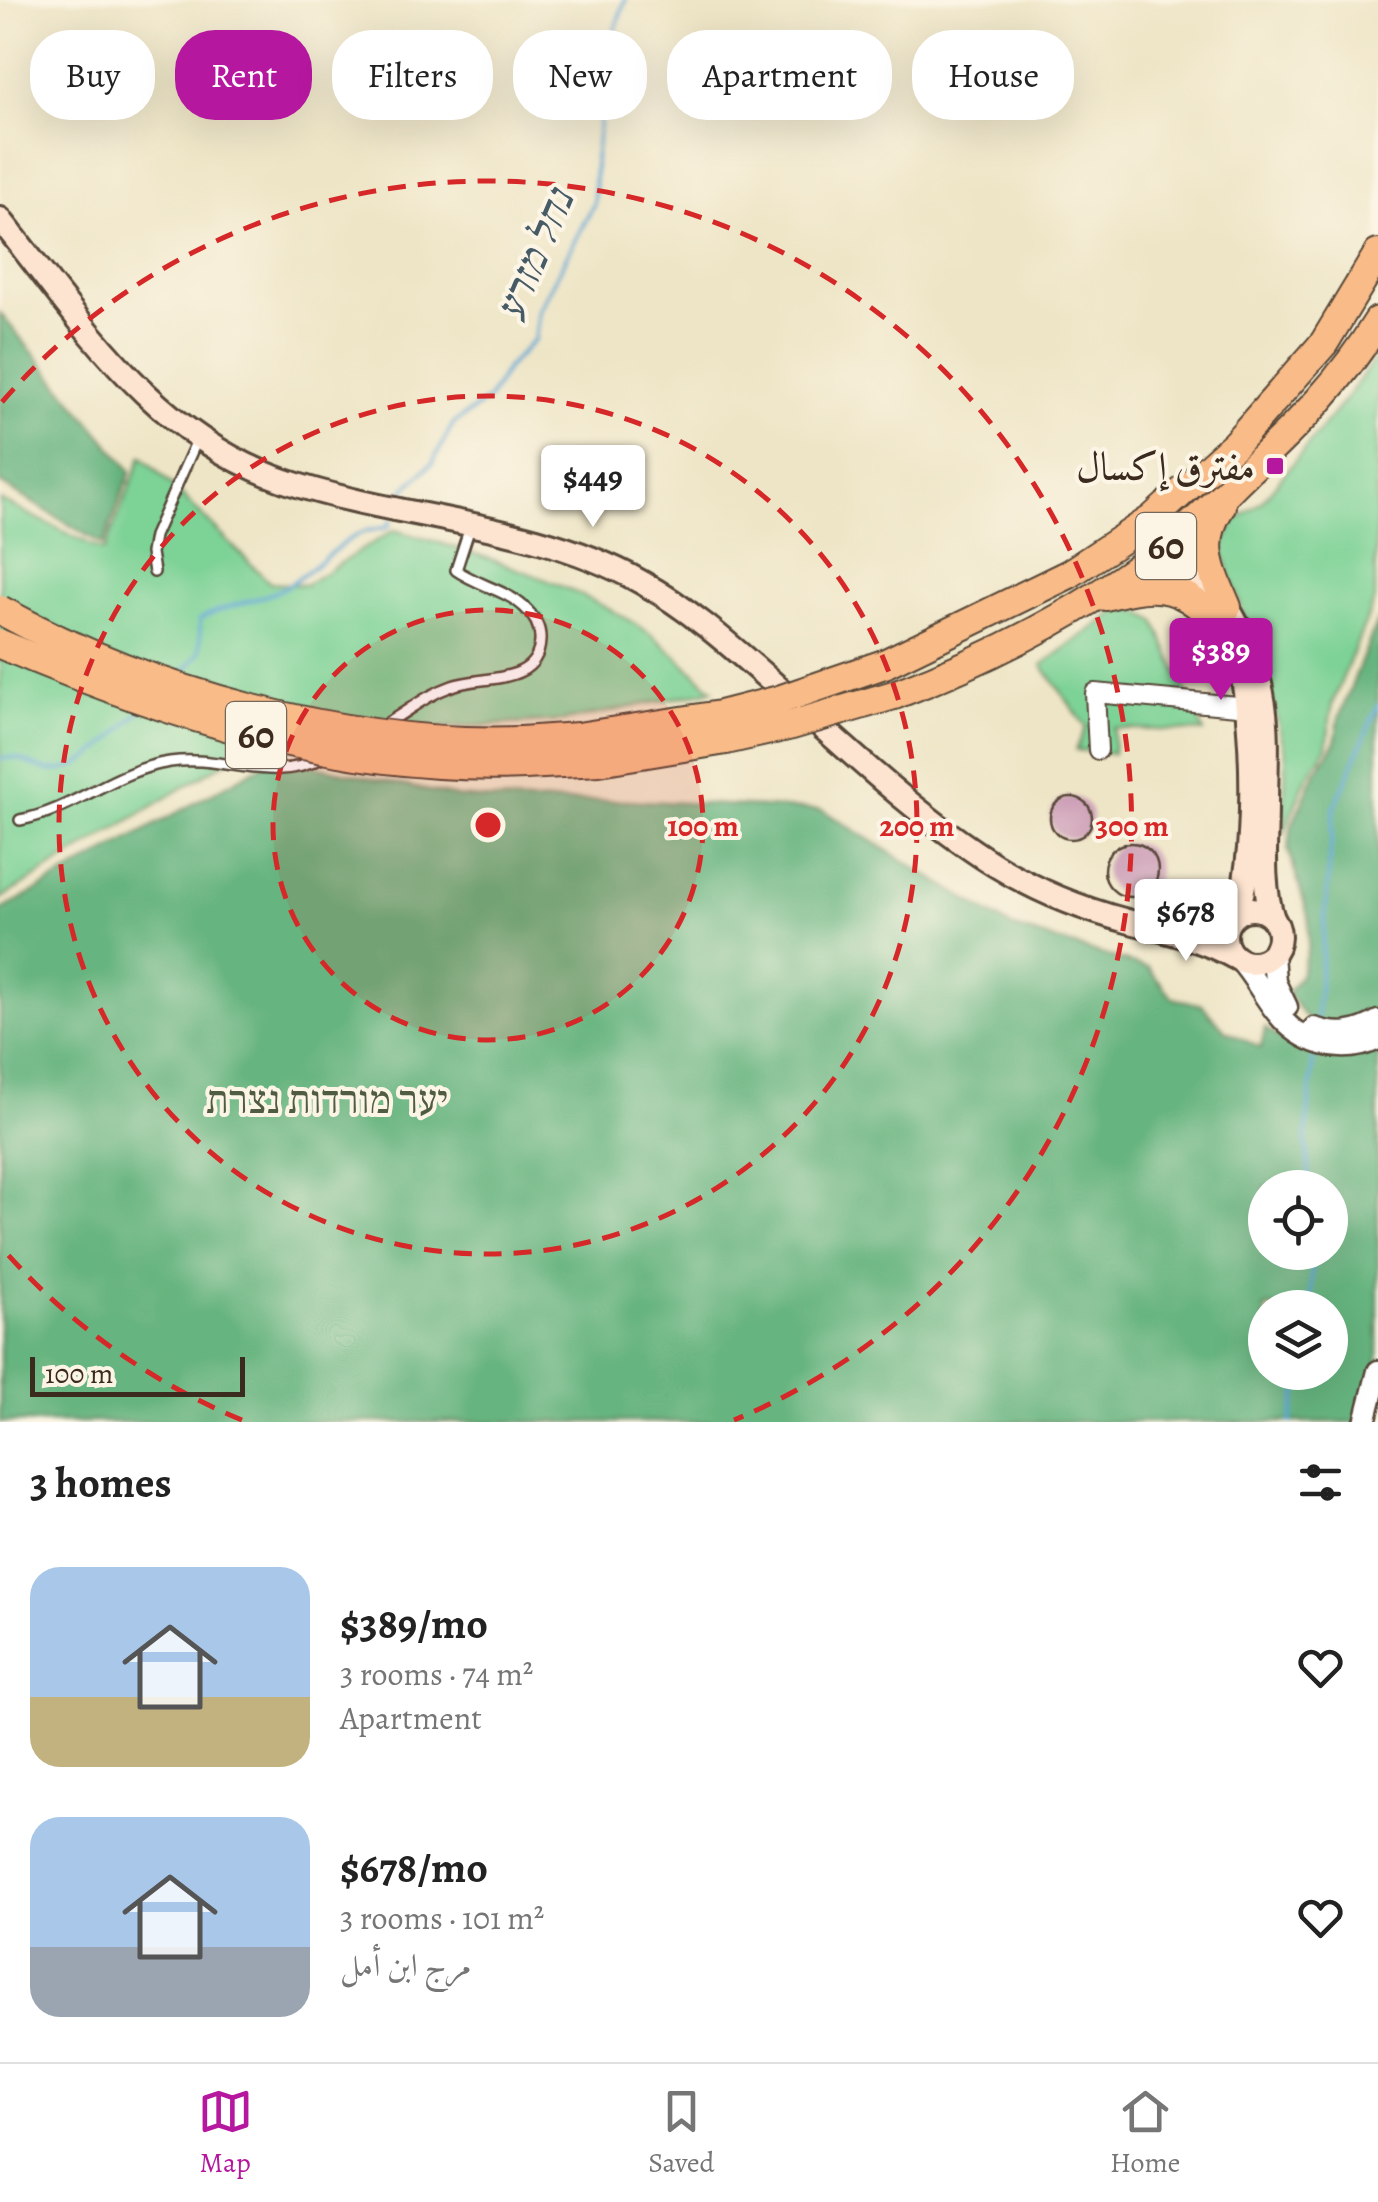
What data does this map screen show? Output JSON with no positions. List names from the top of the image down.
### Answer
{
  "streets": {
    "highway": ["60"]
  },
  "water": ["נחל מזרע"],
  "parks": ["יער מורדות נצרת"],
  "places": {
    "transit": ["مفترق إكسال"]
  },
  "scale_bar": "100 m",
  "page": {
    "chip": [
      "Buy",
      "Rent",
      "Filters",
      "New",
      "Apartment",
      "House"
    ],
    "price": ["$449", "$389", "$678"],
    "scale": "100 m",
    "heading": "3 homes",
    "list": [
      {
        "name": "$389/mo",
        "note": "3 rooms · 74 m² · Apartment"
      },
      {
        "name": "$678/mo",
        "note": "3 rooms · 101 m² · مرج ابن أمل"
      }
    ],
    "tabs": ["Map", "Saved", "Home"]
  },
  "rings": ["100 m", "200 m", "300 m"]
}
